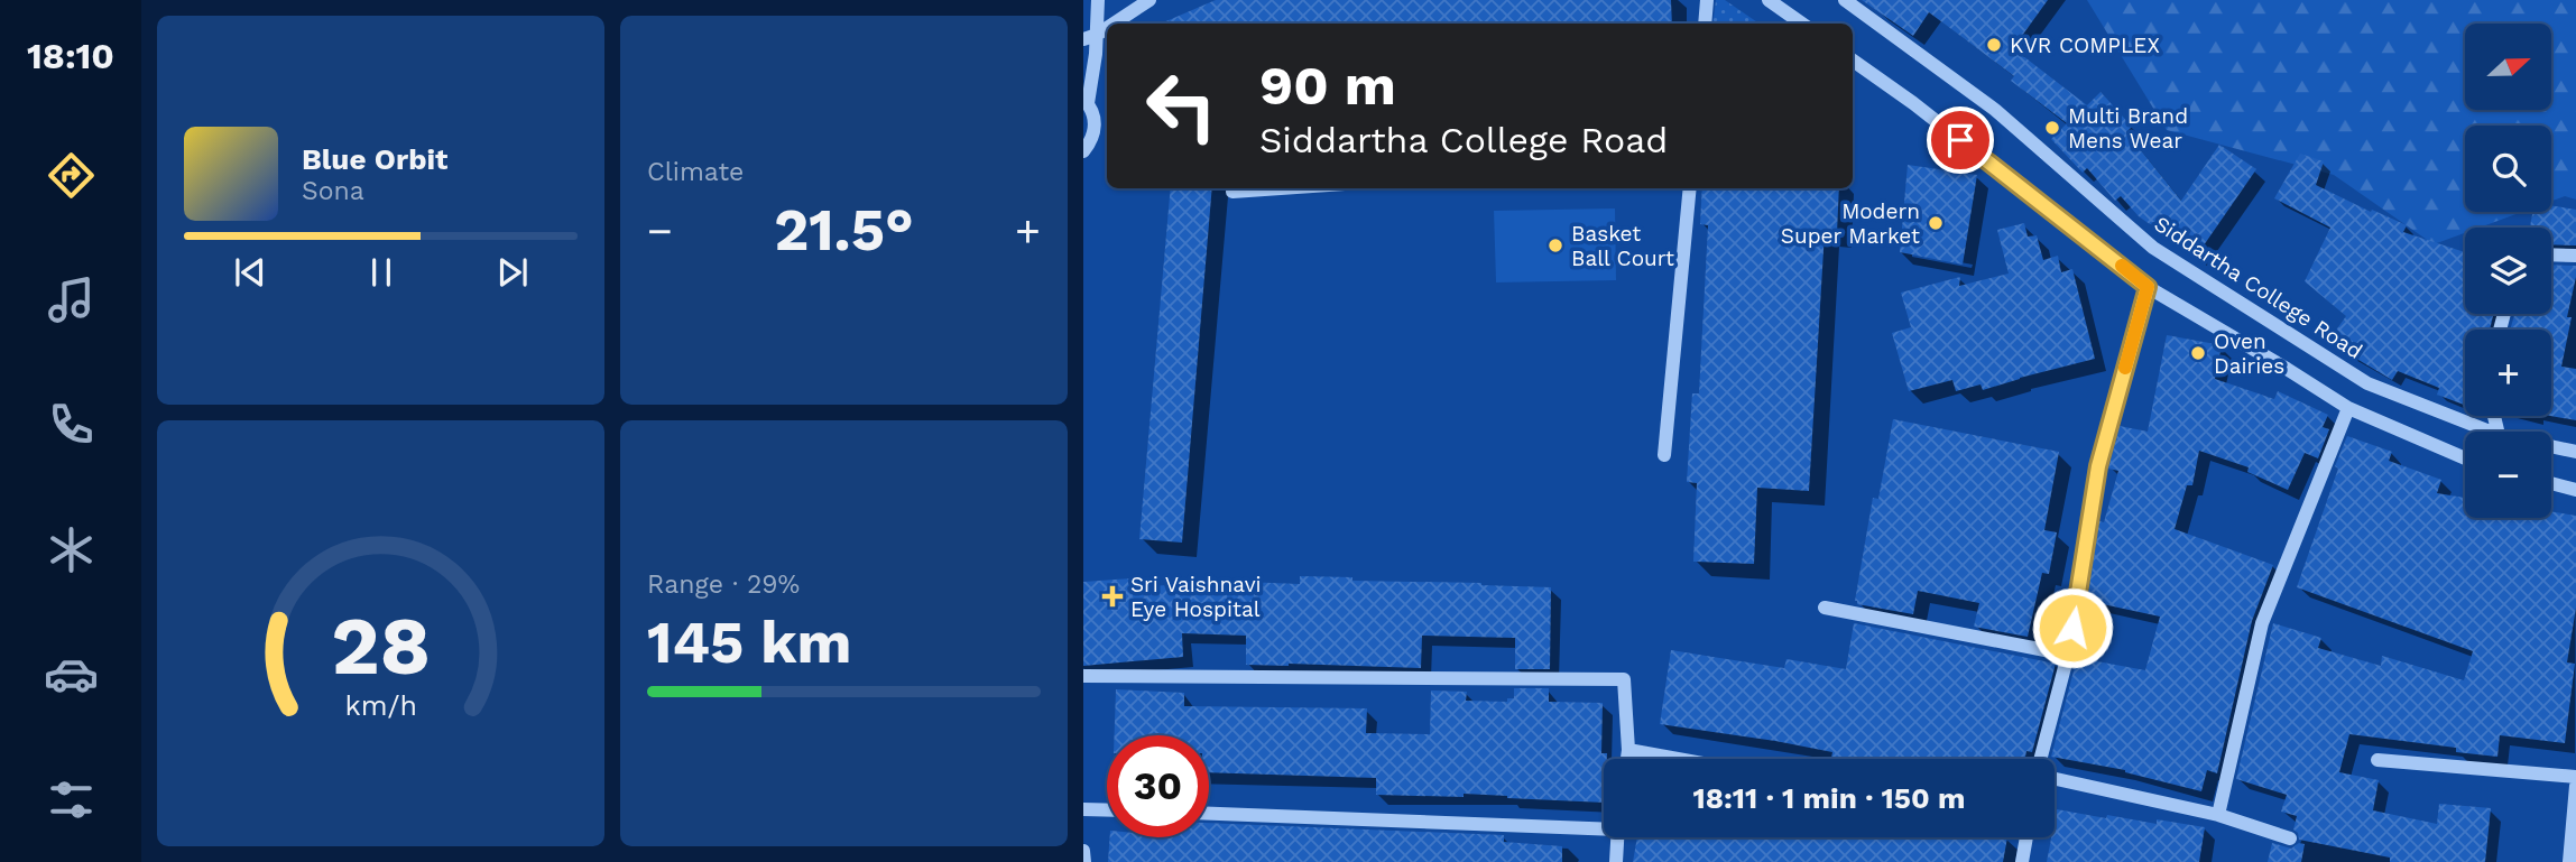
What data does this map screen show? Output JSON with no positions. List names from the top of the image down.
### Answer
{
  "streets": {
    "street": ["Siddartha College Road"]
  },
  "places": {
    "other": [
      "KVR COMPLEX",
      "Multi Brand Mens Wear",
      "Modern Super Market",
      "Basket Ball Court",
      "Oven Dairies"
    ],
    "health": ["Sri Vaishnavi Eye Hospital"]
  },
  "north": "right",
  "page": {
    "tabs": "18:10",
    "tile": [
      "Climate",
      ["Range · 29%", "145 km"]
    ],
    "map_buttons": ["+", "−"],
    "turn": ["90 m", "Siddartha College Road"],
    "song": ["Blue Orbit", "Sona"],
    "heat": ["−", "21.5°", "+"],
    "limit": "30",
    "trip": "18:11 · 1 min · 150 m",
    "gauge": ["28", "km/h"]
  }
}
